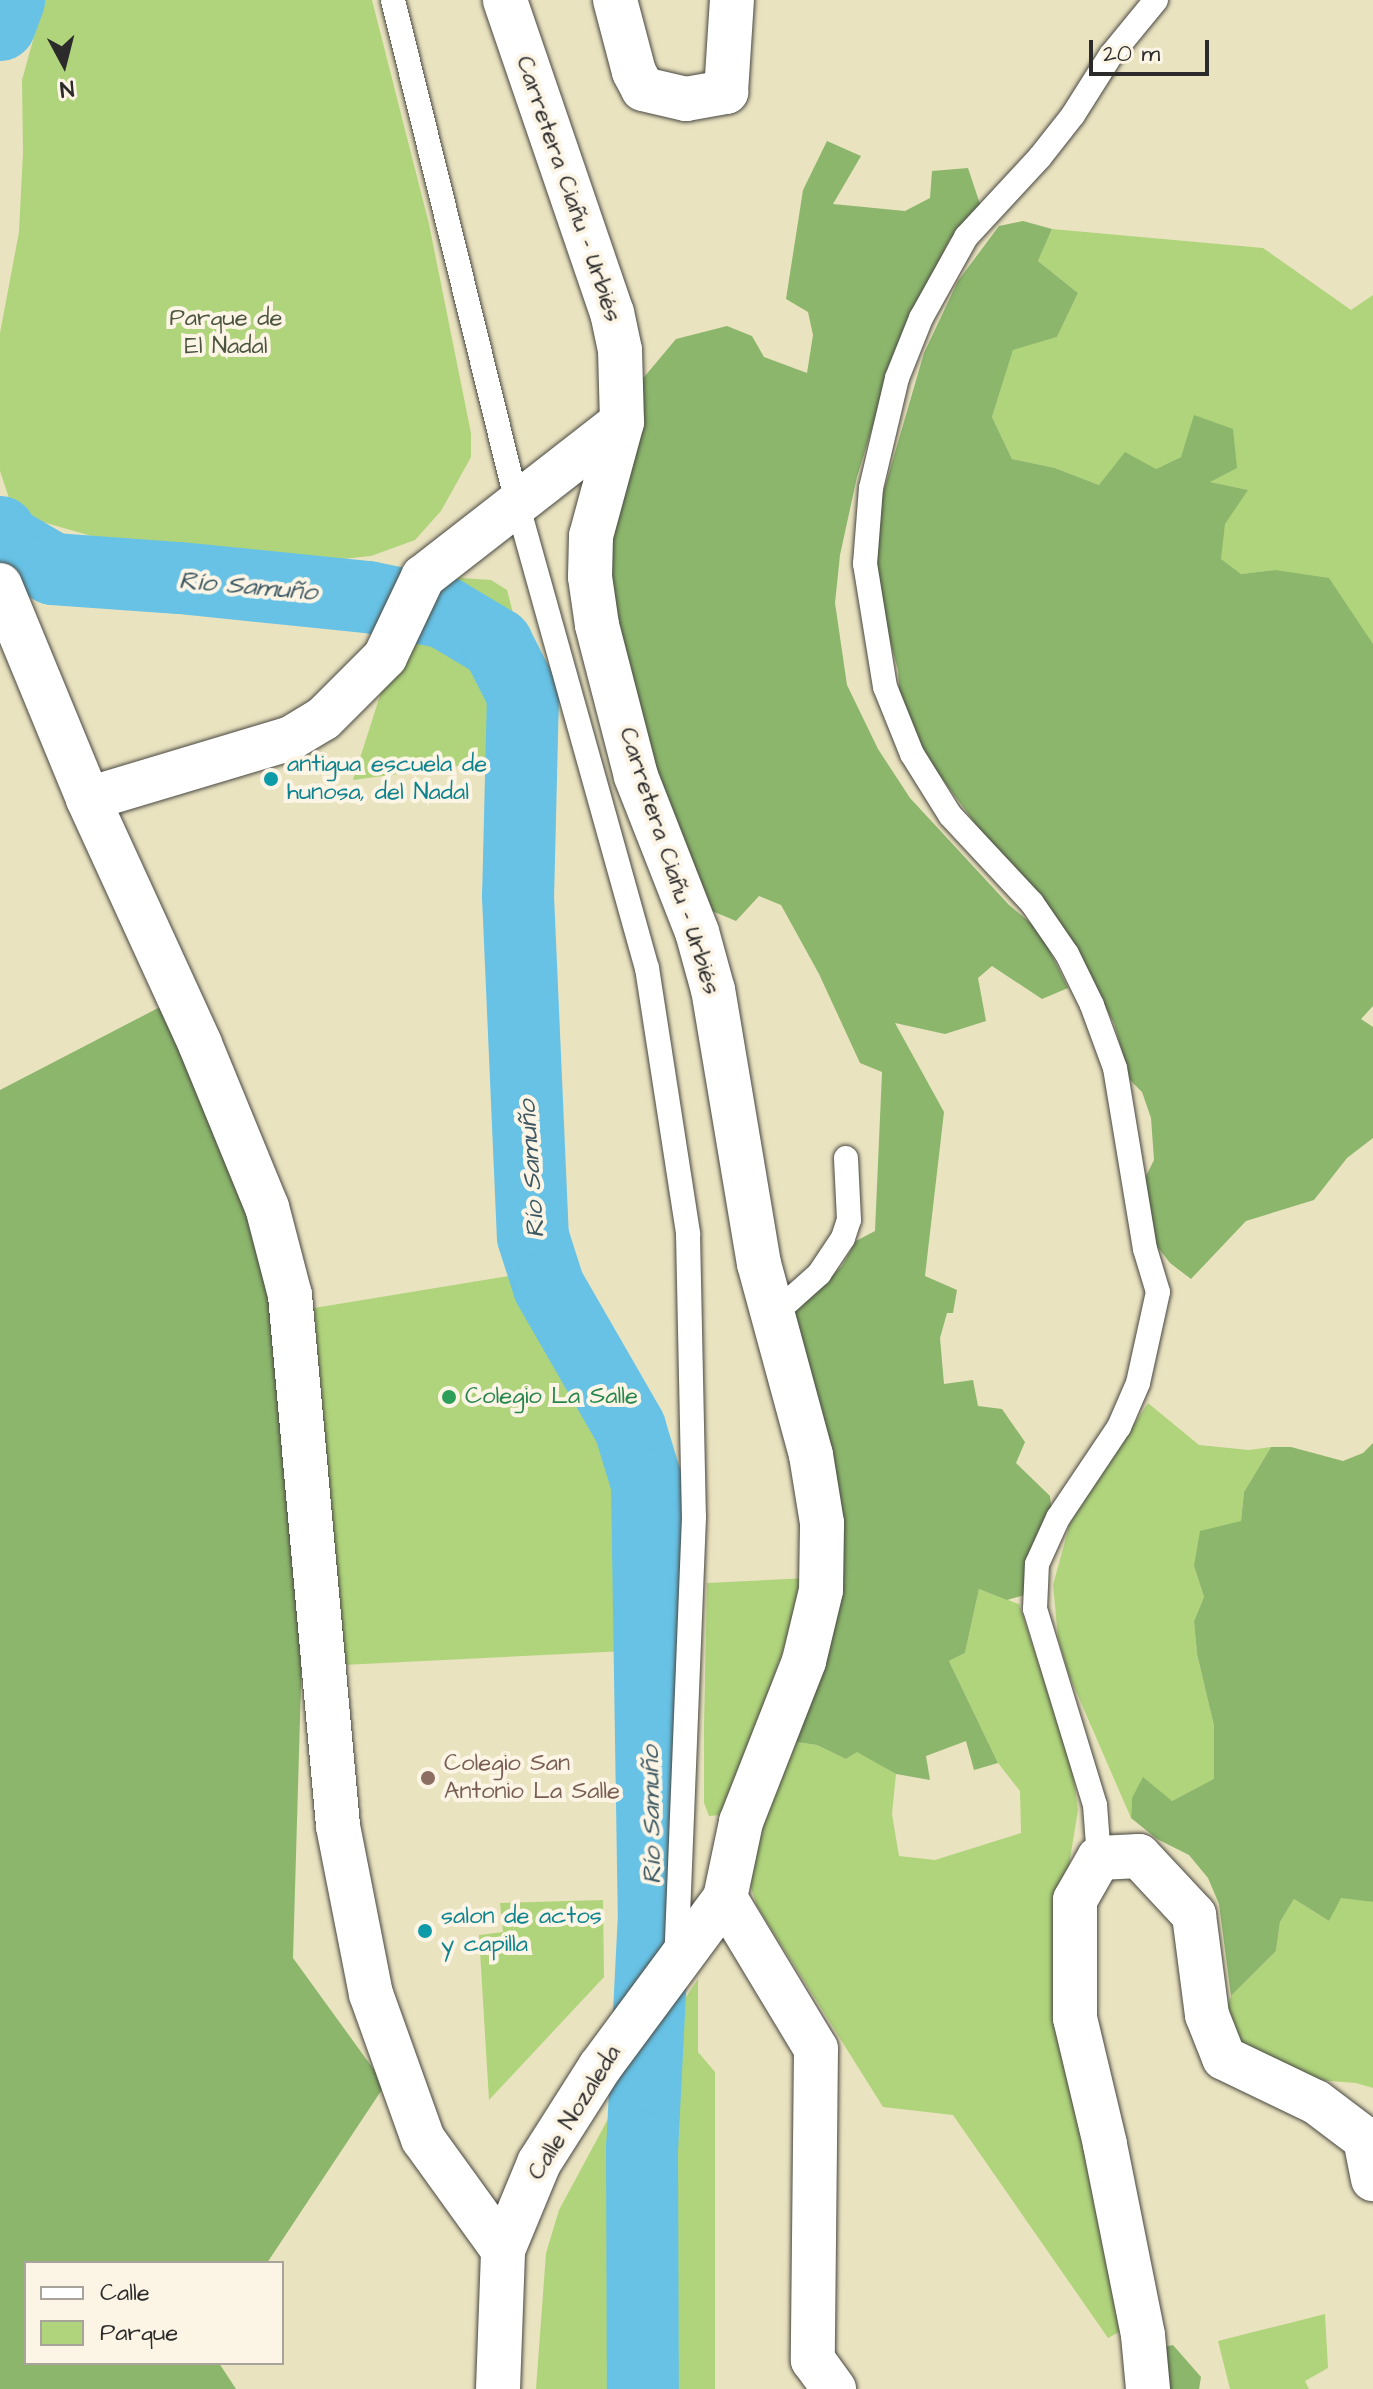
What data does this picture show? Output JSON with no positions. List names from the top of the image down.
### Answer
{
  "streets": {
    "street": ["Carretera Ciañu - Urbiés", "Calle Nozaleda"]
  },
  "crossings": [
    ["Carretera Ciañu - Urbiés", "Calle Nozaleda"]
  ],
  "water": ["Río Samuño"],
  "parks": ["Parque de El Nadal"],
  "places": [
    "antigua escuela de hunosa, del Nadal",
    "Colegio La Salle",
    "Colegio San Antonio La Salle",
    "salon de actos y capilla"
  ],
  "legend": ["Calle", "Parque"],
  "scale_bar": "20 m",
  "north": "bottom"
}
